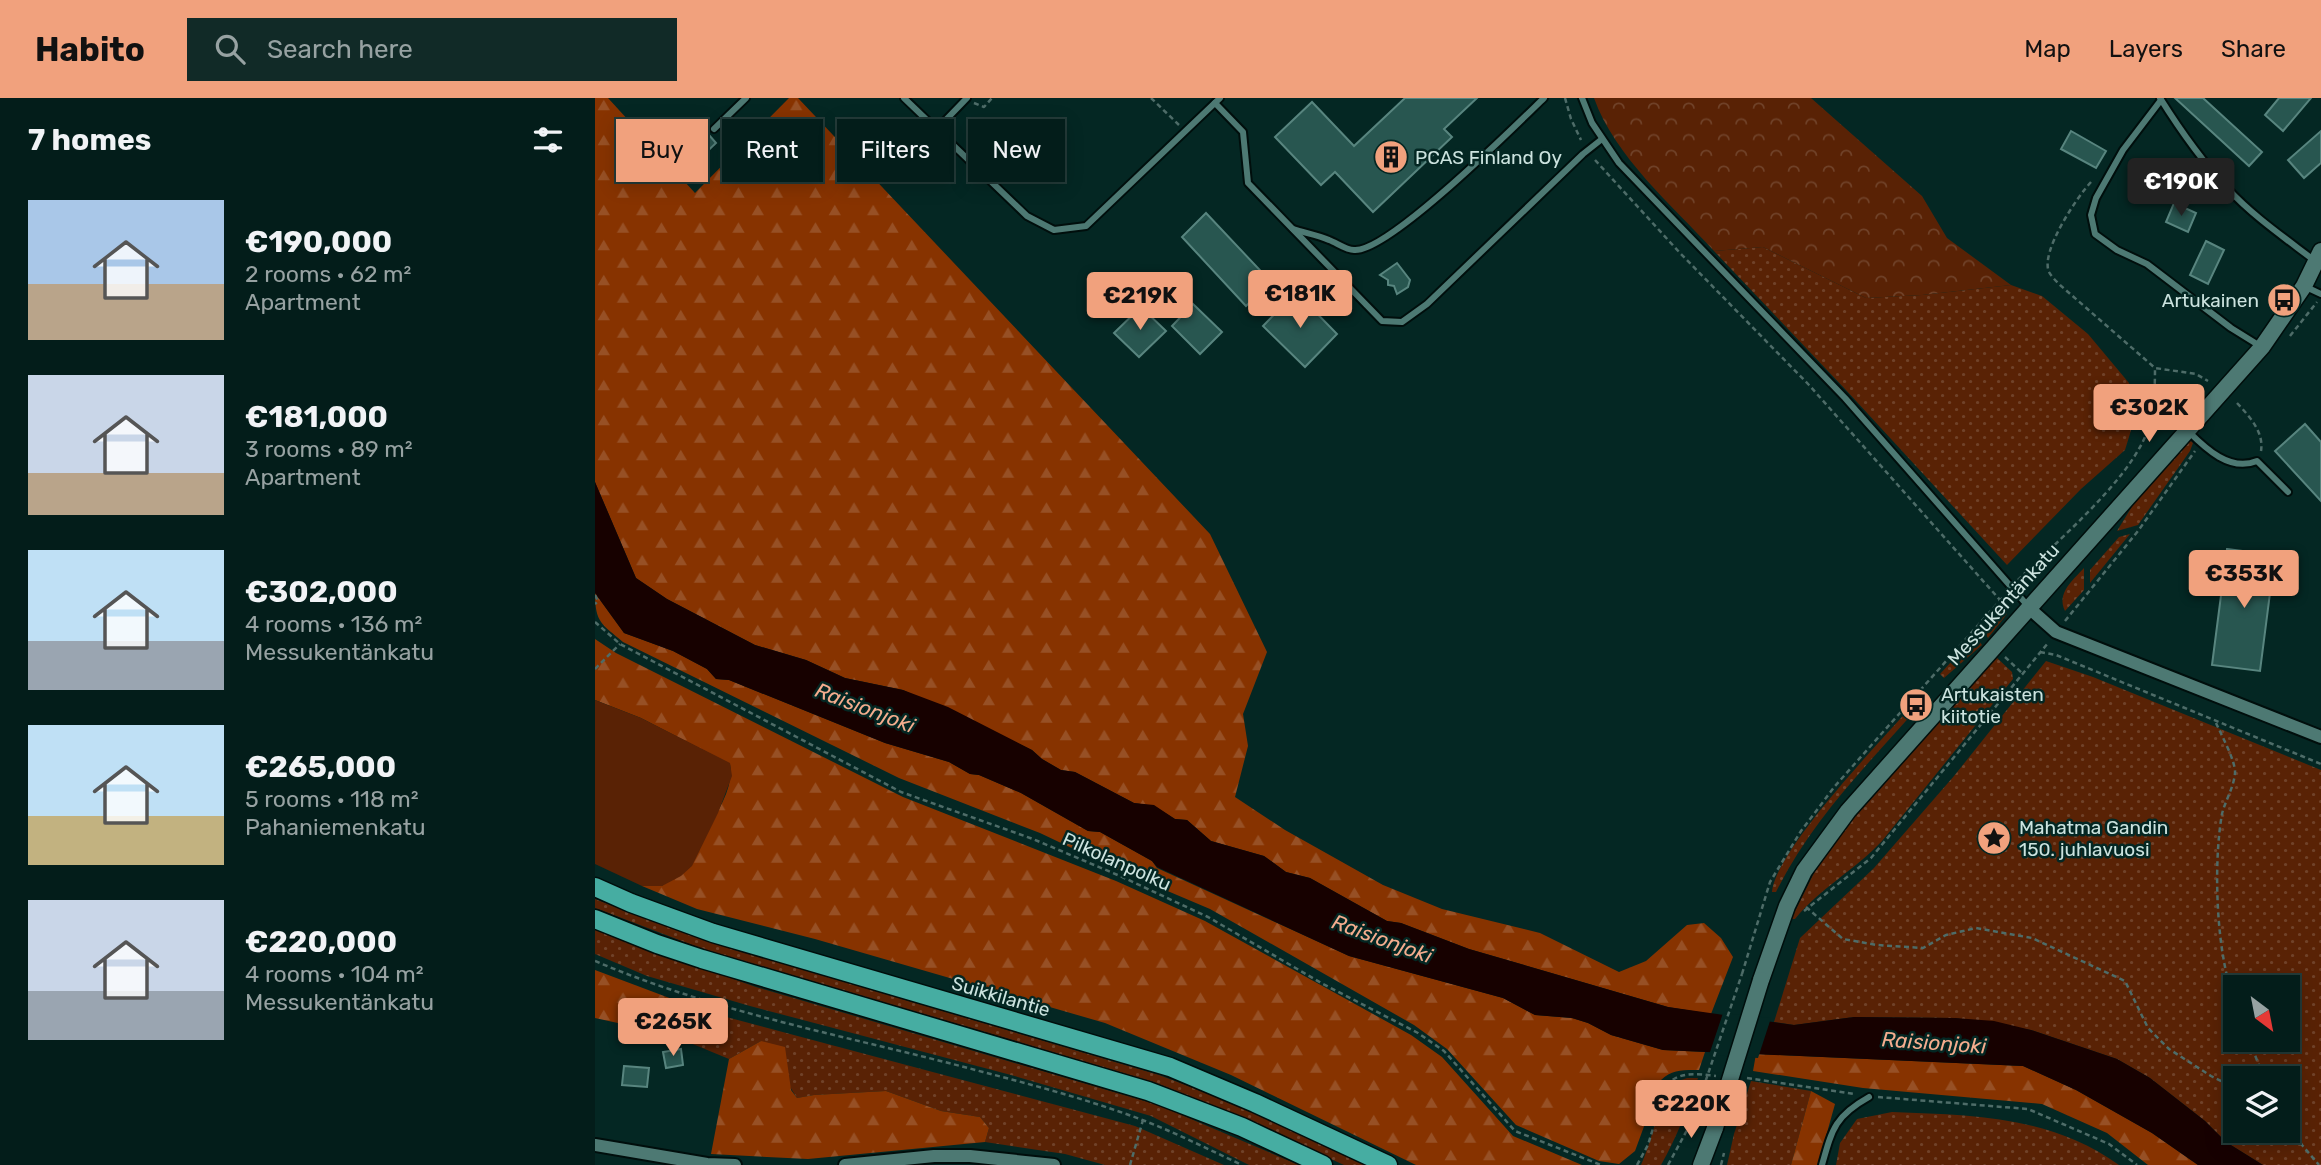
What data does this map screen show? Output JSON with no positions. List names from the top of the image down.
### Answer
{
  "streets": {
    "main road": ["Suikkilantie"],
    "street": ["Messukentänkatu"],
    "path": ["Pilkolanpolku"]
  },
  "water": ["Raisionjoki"],
  "places": {
    "building": ["PCAS Finland Oy"],
    "bus stop": ["Artukainen", "Artukaisten kiitotie"],
    "place": ["Mahatma Gandin 150. juhlavuosi"]
  },
  "north": "bottom right",
  "page": {
    "header": "Habito",
    "search": "Search here",
    "nav": ["Map", "Layers", "Share"],
    "heading": "7 homes",
    "chip": [
      "Buy",
      "Rent",
      "Filters",
      "New"
    ],
    "price": [
      "€190K",
      "€181K",
      "€219K",
      "€302K",
      "€353K",
      "€265K",
      "€220K"
    ],
    "list": [
      {
        "name": "€190,000",
        "note": "2 rooms · 62 m² · Apartment"
      },
      {
        "name": "€181,000",
        "note": "3 rooms · 89 m² · Apartment"
      },
      {
        "name": "€302,000",
        "note": "4 rooms · 136 m² · Messukentänkatu"
      },
      {
        "name": "€265,000",
        "note": "5 rooms · 118 m² · Pahaniemenkatu"
      },
      {
        "name": "€220,000",
        "note": "4 rooms · 104 m² · Messukentänkatu"
      }
    ]
  }
}
